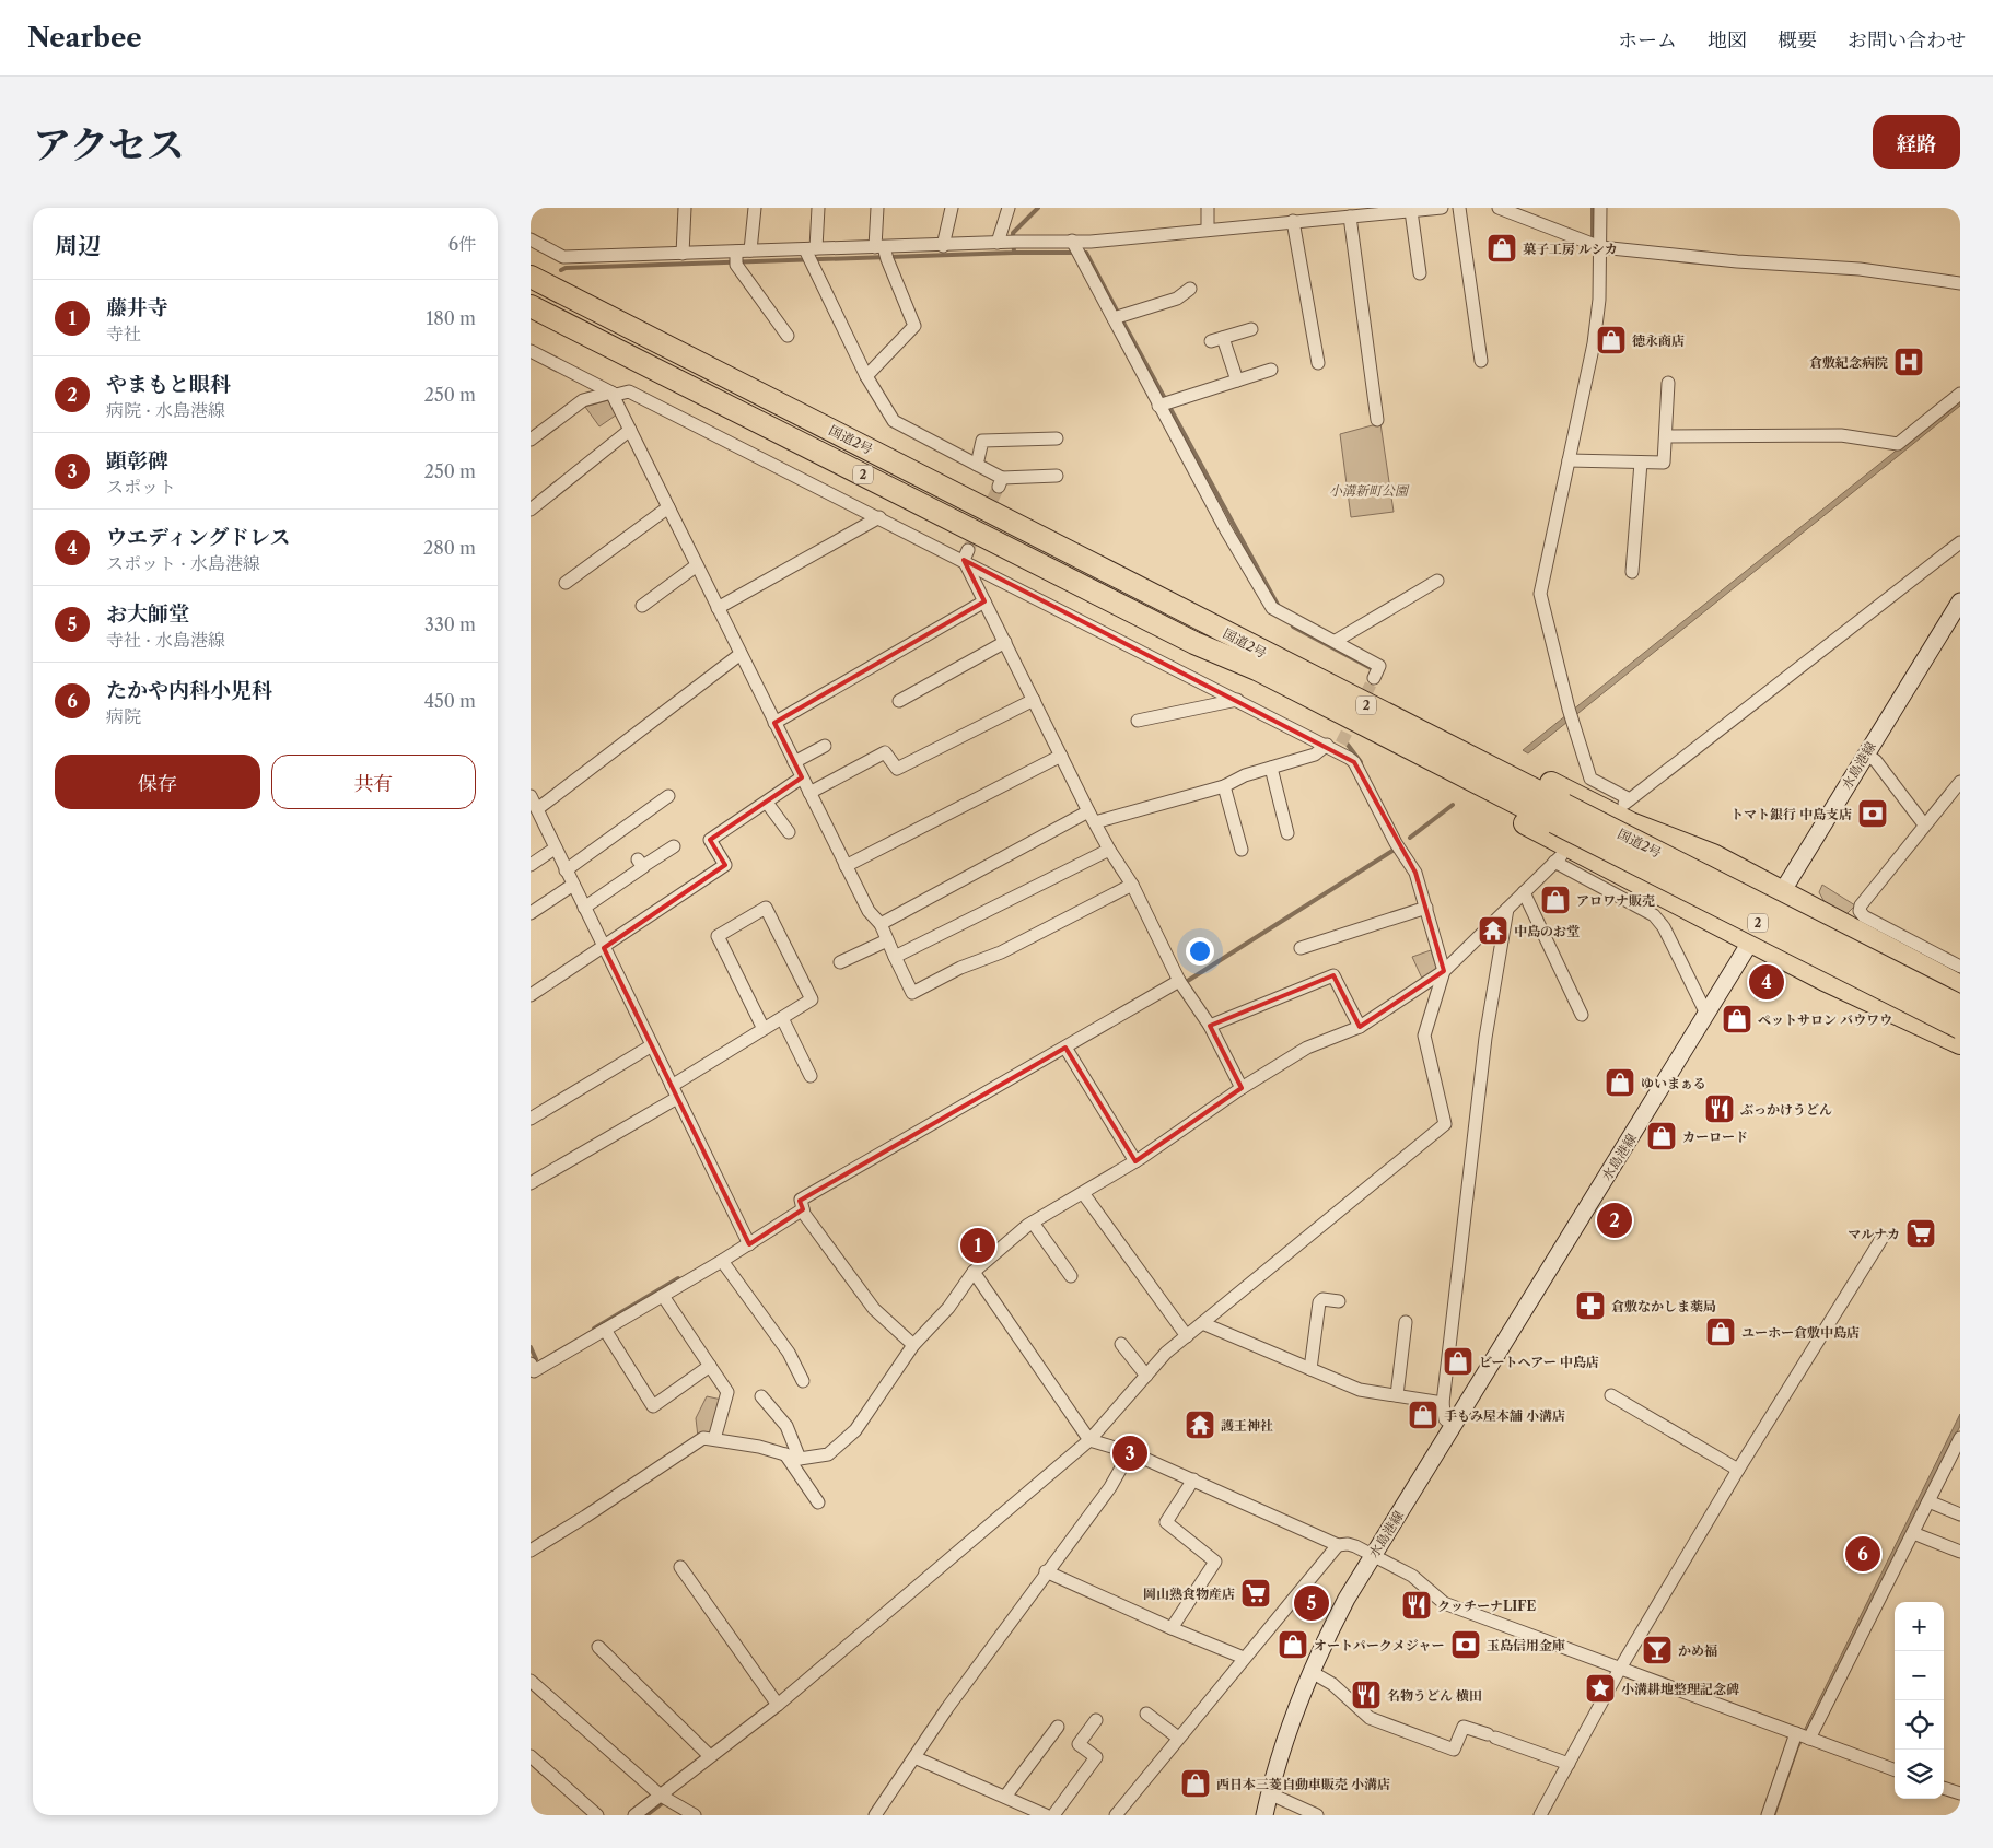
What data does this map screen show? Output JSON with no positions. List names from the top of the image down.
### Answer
{
  "streets": {
    "highway": ["国道2号", "2"],
    "main road": ["水島港線"]
  },
  "parks": ["小溝新町公園"],
  "places": {
    "shop": [
      "菓子工房 ルシカ",
      "徳永商店",
      "アロワナ販売",
      "ペットサロン バウワウ",
      "ゆいまぁる",
      "カーロード",
      "ユーホー倉敷中島店",
      "ビートヘアー 中島店",
      "手もみ屋本舗 小溝店",
      "オートパークメジャー",
      "西日本三菱自動車販売 小溝店"
    ],
    "hospital": ["倉敷紀念病院"],
    "bank": ["トマト銀行 中島支店", "玉島信用金庫"],
    "temple": ["中島のお堂", "護王神社"],
    "restaurant": ["ぶっかけうどん", "クッチーナLIFE", "名物うどん 横田"],
    "supermarket": ["マルナカ", "岡山熟食物産店"],
    "pharmacy": ["倉敷なかしま薬局"],
    "bar": ["かめ福"],
    "place": ["小溝耕地整理記念碑"]
  },
  "page": {
    "header": "Nearbee",
    "nav": [
      "ホーム",
      "地図",
      "概要",
      "お問い合わせ"
    ],
    "title": "アクセス",
    "buttons": [
      "経路",
      ["保存", "共有"]
    ],
    "heading": ["周辺", "6件"],
    "list": [
      {
        "mark": "1",
        "name": "藤井寺",
        "note": "寺社",
        "value": "180 m"
      },
      {
        "mark": "2",
        "name": "やまもと眼科",
        "note": "病院 · 水島港線",
        "value": "250 m"
      },
      {
        "mark": "3",
        "name": "顕彰碑",
        "note": "スポット",
        "value": "250 m"
      },
      {
        "mark": "4",
        "name": "ウエディングドレス",
        "note": "スポット · 水島港線",
        "value": "280 m"
      },
      {
        "mark": "5",
        "name": "お大師堂",
        "note": "寺社 · 水島港線",
        "value": "330 m"
      },
      {
        "mark": "6",
        "name": "たかや内科小児科",
        "note": "病院",
        "value": "450 m"
      }
    ],
    "pins": [
      "4",
      "2",
      "1",
      "3",
      "6",
      "5"
    ],
    "map_buttons": ["+", "−"]
  }
}
